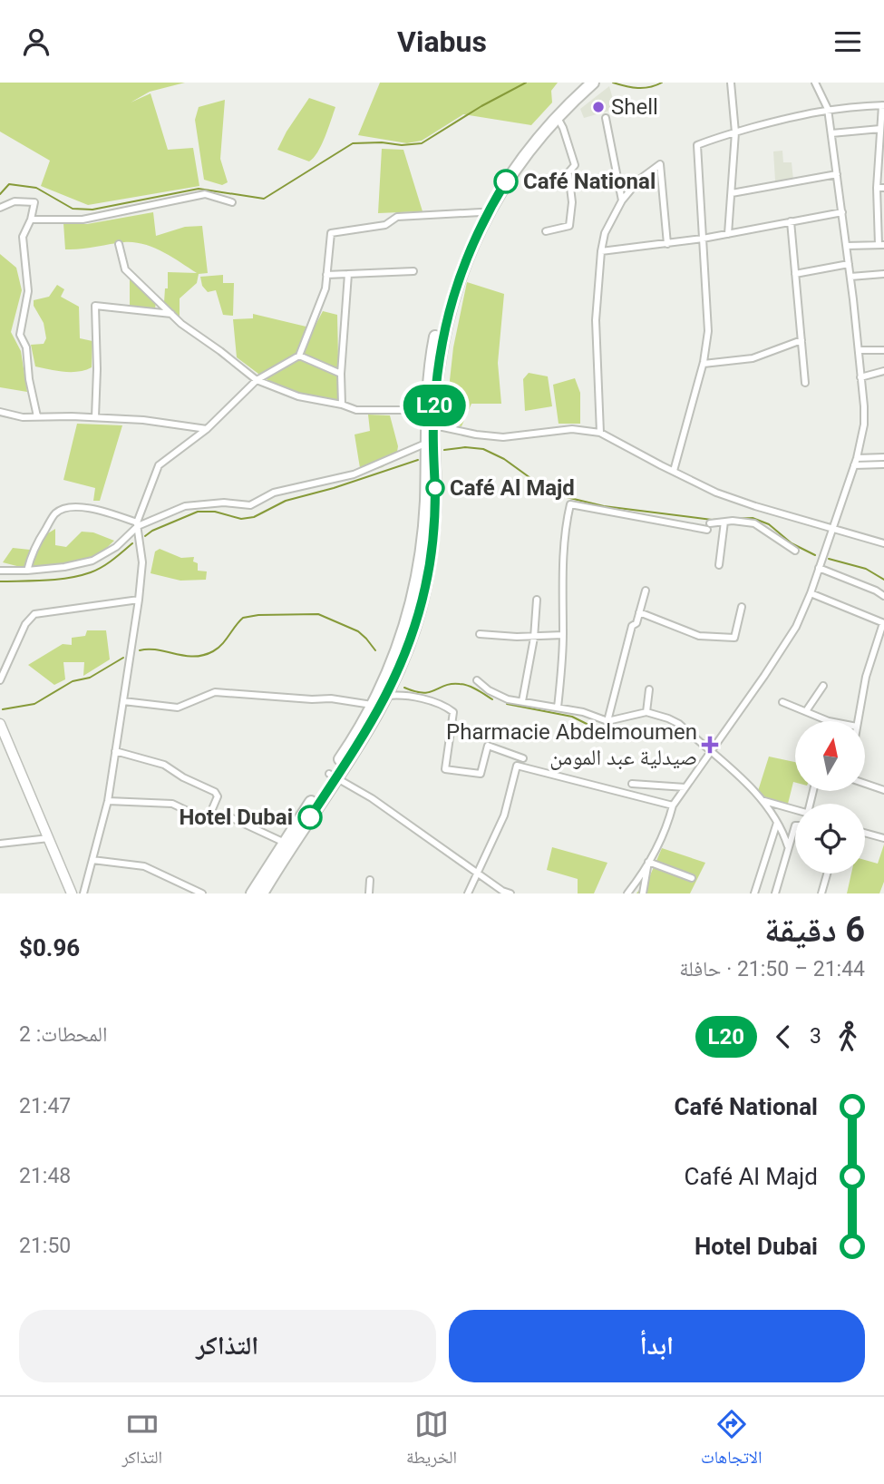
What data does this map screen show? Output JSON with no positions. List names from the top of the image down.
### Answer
{
  "places": {
    "other": [
      "Shell",
      "Café National",
      "Café Al Majd",
      "Hotel Dubai"
    ],
    "health": ["Pharmacie Abdelmoumen صيدلية عبد المومن"]
  },
  "lines": ["bus line L20"],
  "north": "top",
  "page": {
    "header": "Viabus",
    "on_map": "L20",
    "heading": ["6 دقيقة", "21:44 – 21:50 · حافلة", "$0.96"],
    "legs": ["3", "L20", "المحطات: 2"],
    "list": [
      {
        "name": "Café National",
        "value": "21:47"
      },
      {
        "name": "Café Al Majd",
        "value": "21:48"
      },
      {
        "name": "Hotel Dubai",
        "value": "21:50"
      }
    ],
    "buttons": ["ابدأ", "التذاكر"],
    "tabs": ["الاتجاهات", "الخريطة", "التذاكر"]
  }
}
